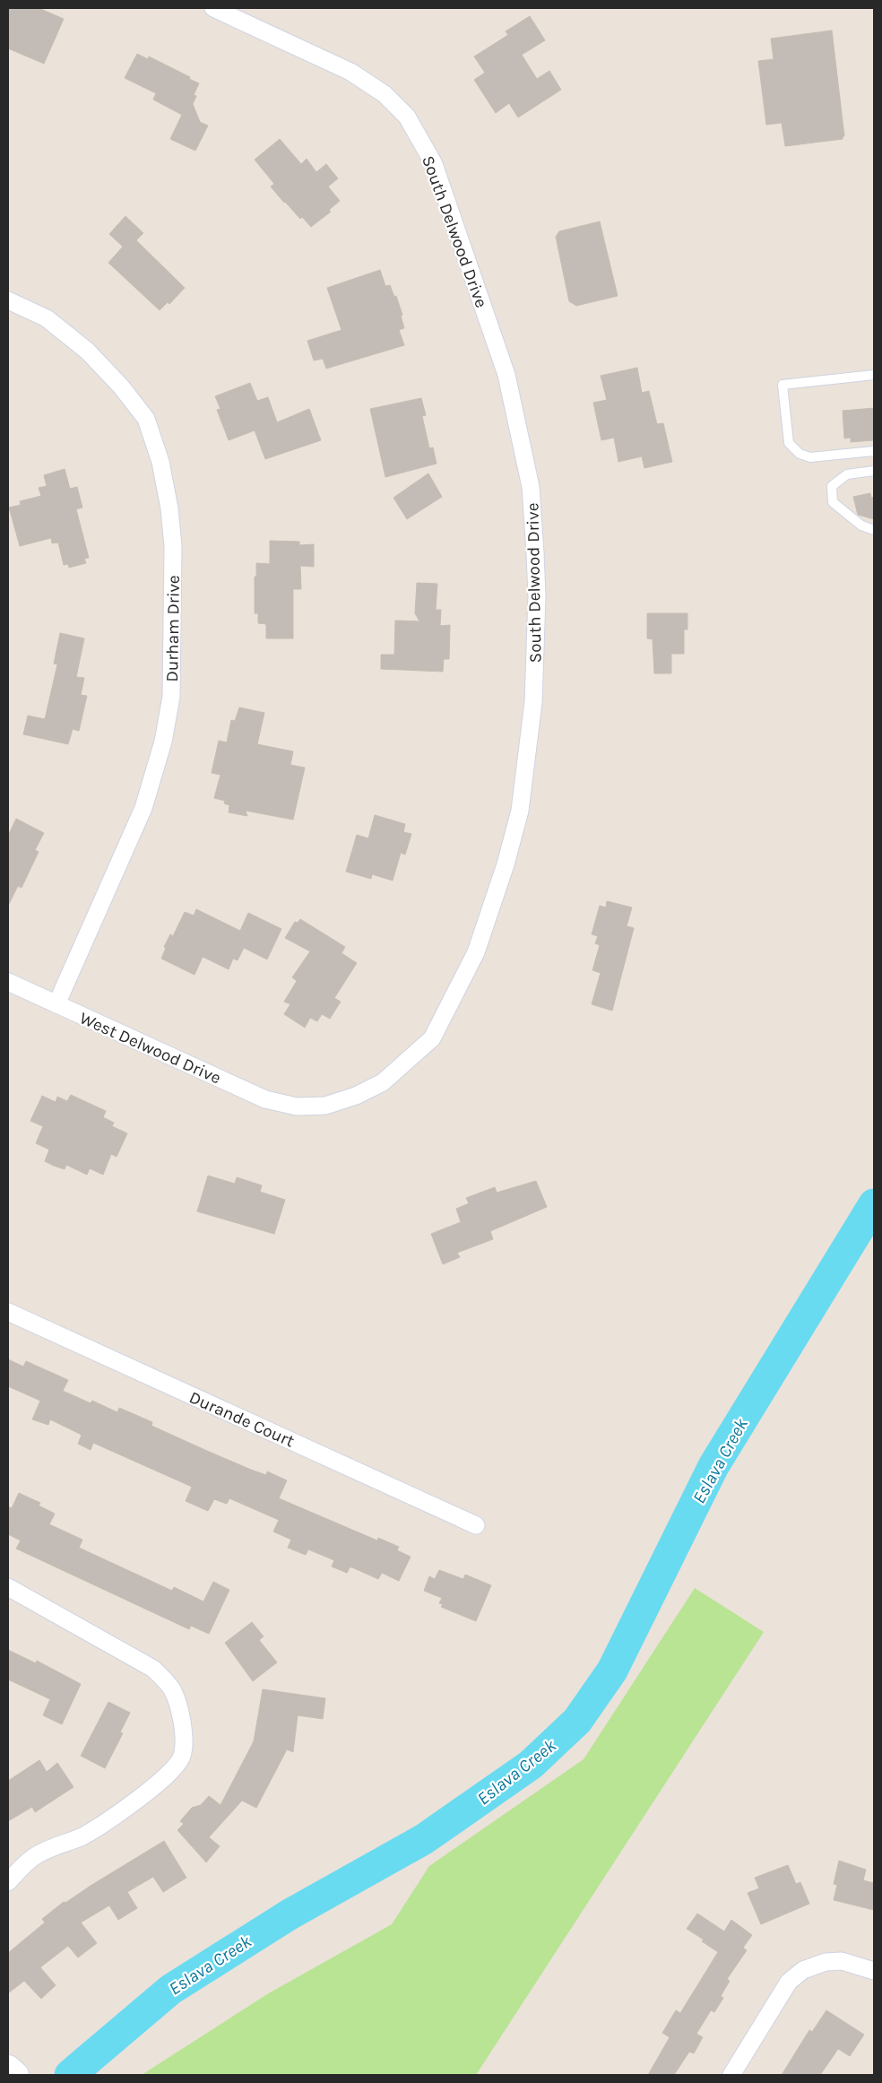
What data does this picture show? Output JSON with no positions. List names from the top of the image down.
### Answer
{
  "streets": {
    "street": [
      "South Delwood Drive",
      "Durham Drive",
      "West Delwood Drive",
      "Durande Court"
    ]
  },
  "crossings": [
    ["South Delwood Drive", "West Delwood Drive"],
    ["Durham Drive", "West Delwood Drive"]
  ],
  "water": ["Eslava Creek"]
}
